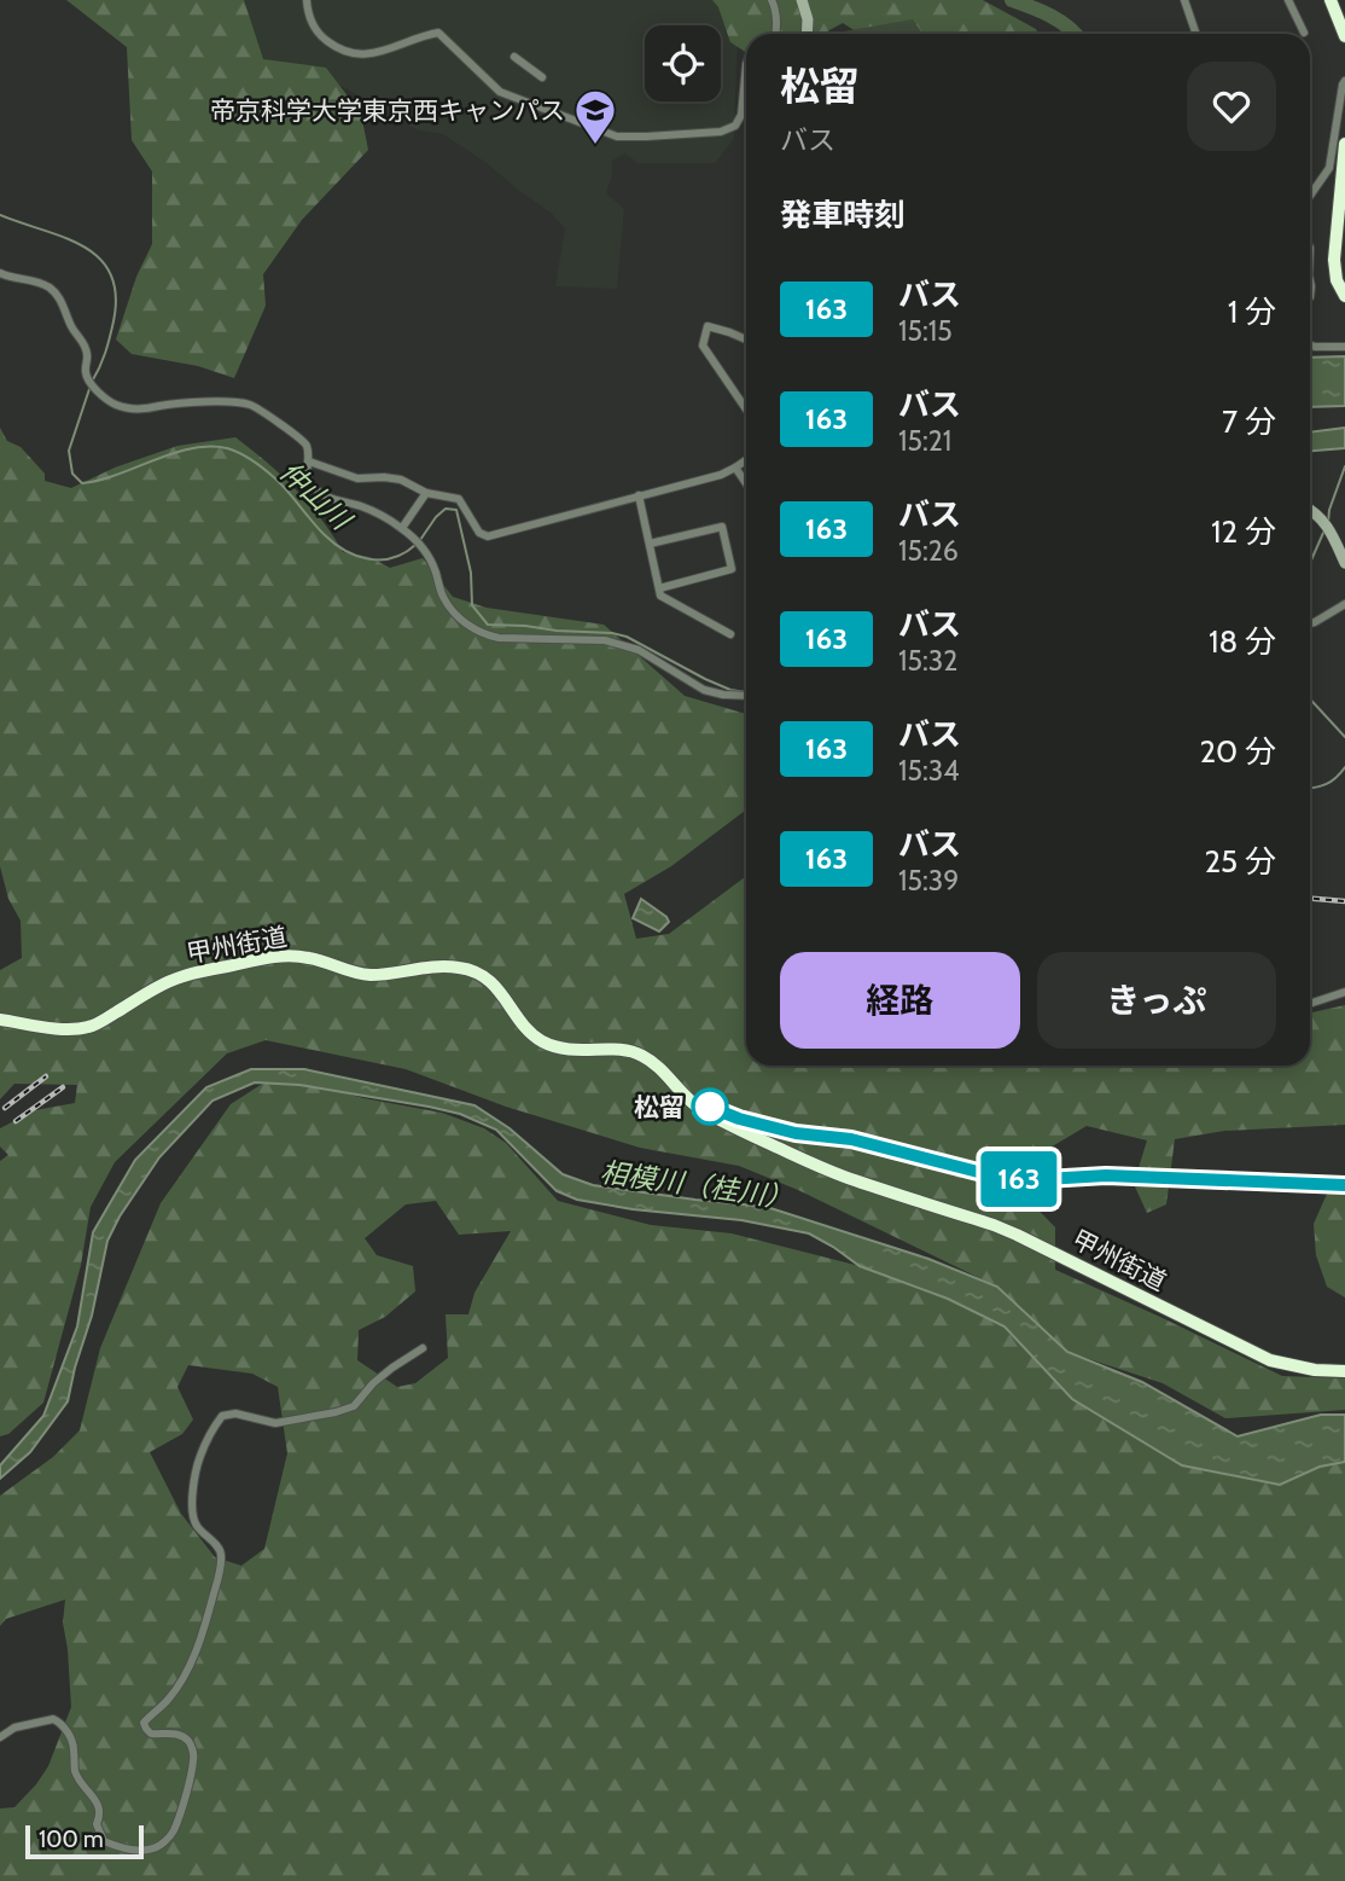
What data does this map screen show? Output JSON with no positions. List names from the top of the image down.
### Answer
{
  "streets": {
    "highway": ["甲州街道"]
  },
  "water": ["仲山川", "相模川（桂川）"],
  "places": {
    "school or university": ["帝京科学大学東京西キャンパス"],
    "other": ["松留"]
  },
  "lines": ["bus line 163"],
  "scale_bar": "100 m",
  "page": {
    "on_map": "163",
    "heading": [
      ["松留", "バス"],
      "発車時刻"
    ],
    "list": [
      {
        "mark": "163",
        "name": "バス",
        "note": "15:15",
        "value": "1 分"
      },
      {
        "mark": "163",
        "name": "バス",
        "note": "15:21",
        "value": "7 分"
      },
      {
        "mark": "163",
        "name": "バス",
        "note": "15:26",
        "value": "12 分"
      },
      {
        "mark": "163",
        "name": "バス",
        "note": "15:32",
        "value": "18 分"
      },
      {
        "mark": "163",
        "name": "バス",
        "note": "15:34",
        "value": "20 分"
      },
      {
        "mark": "163",
        "name": "バス",
        "note": "15:39",
        "value": "25 分"
      }
    ],
    "buttons": ["経路", "きっぷ"],
    "scale": "100 m"
  }
}
